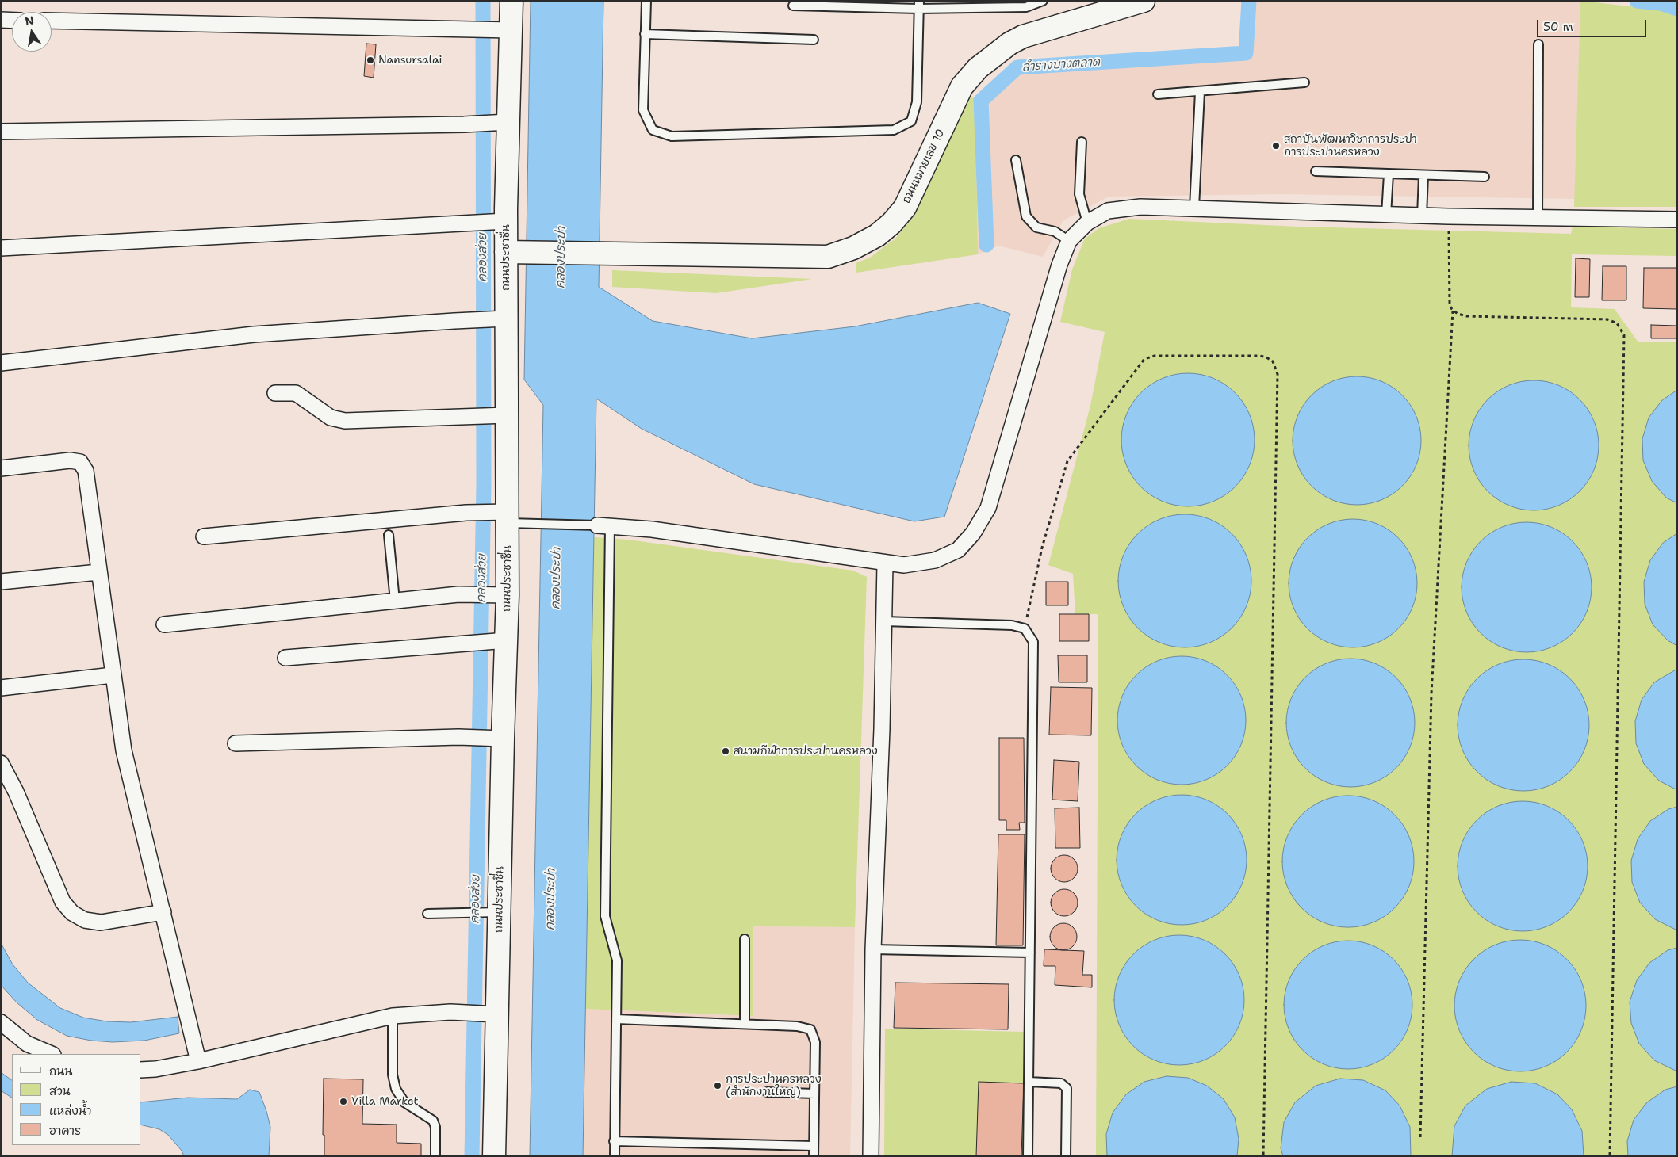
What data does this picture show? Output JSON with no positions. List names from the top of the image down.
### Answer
{
  "streets": {
    "main road": ["ถนนหมายเลข 10", "ถนนประชาชื่น"]
  },
  "crossings": [
    ["ถนนหมายเลข 10", "ถนนประชาชื่น"]
  ],
  "water": ["ลำรางบางตลาด", "คลองส่วย", "คลองประปา"],
  "places": [
    "Nansursalai",
    "สถาบันพัฒนาวิชาการประปา การประปานครหลวง",
    "สนามกีฬาการประปานครหลวง",
    "การประปานครหลวง (สำนักงานใหญ่)",
    "Villa Market"
  ],
  "legend": [
    "ถนน",
    "สวน",
    "แหล่งน้ำ",
    "อาคาร"
  ],
  "scale_bar": "50 m",
  "north": "top"
}
